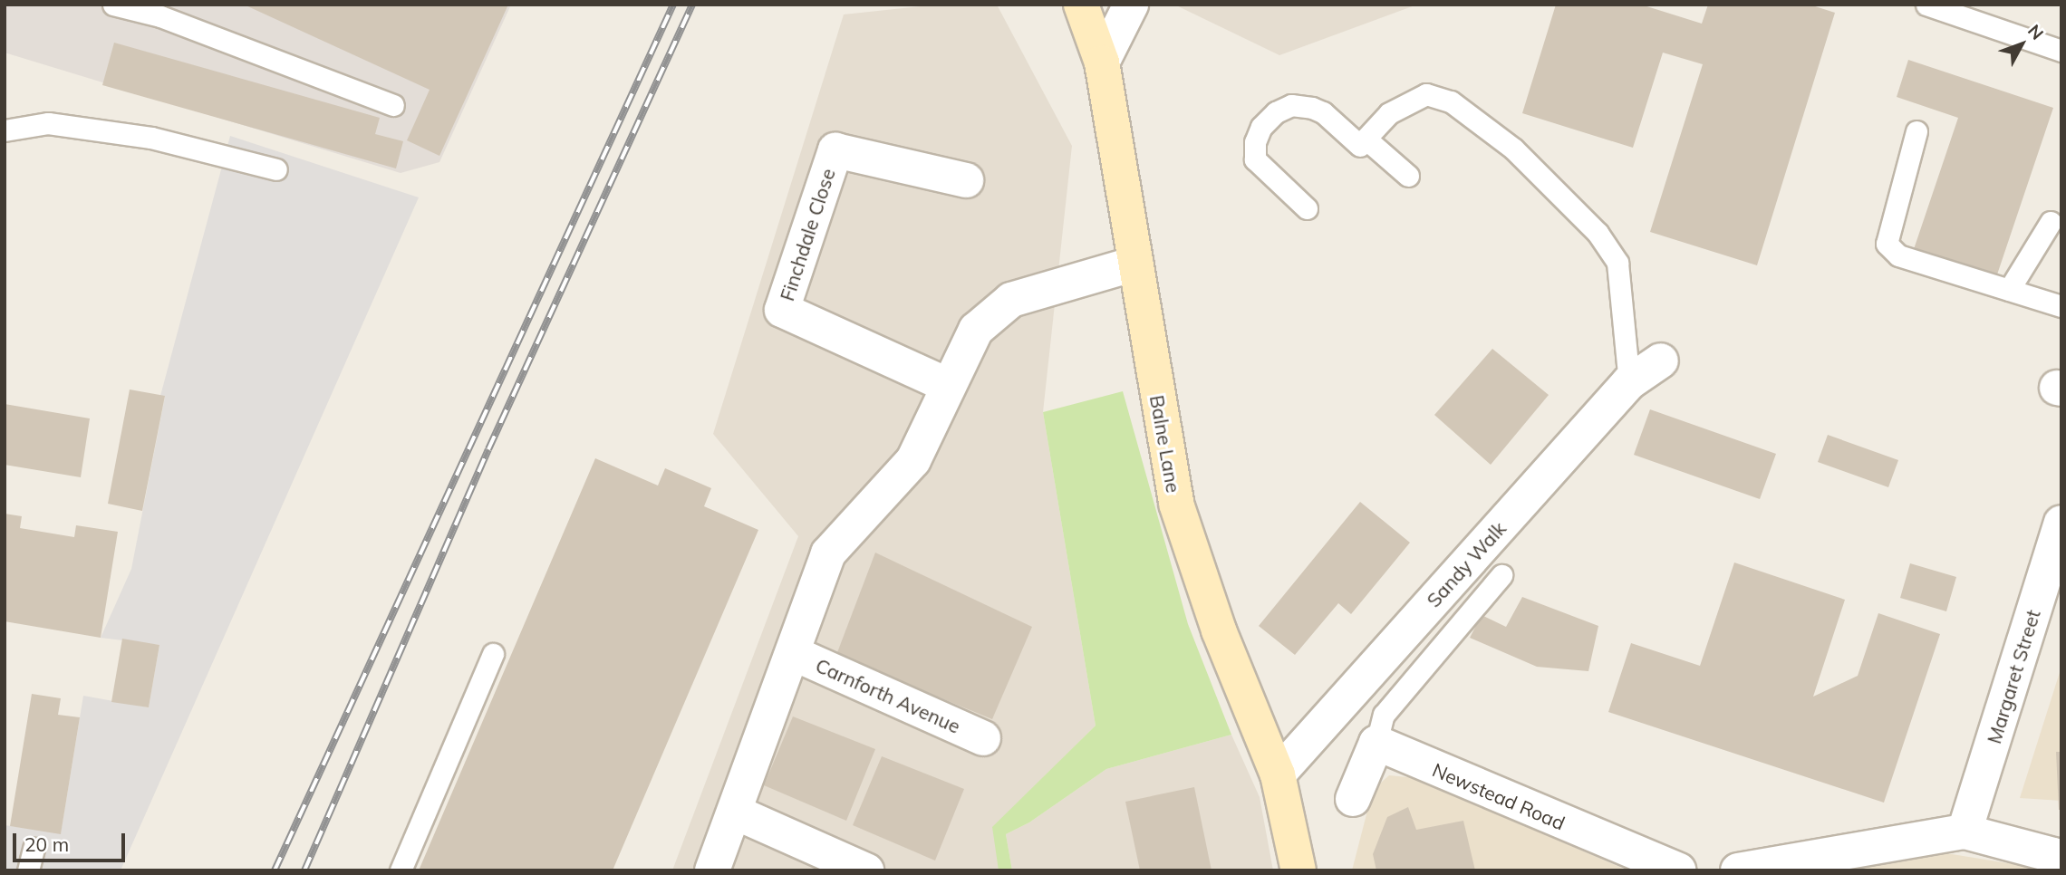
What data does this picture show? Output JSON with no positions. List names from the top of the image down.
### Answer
{
  "streets": {
    "street": [
      "Finchdale Close",
      "Balne Lane",
      "Sandy Walk",
      "Margaret Street",
      "Carnforth Avenue",
      "Newstead Road"
    ]
  },
  "crossings": [
    ["Finchdale Close", "Carnforth Avenue"],
    ["Balne Lane", "Sandy Walk"],
    ["Balne Lane", "Carnforth Avenue"]
  ],
  "scale_bar": "20 m",
  "north": "top right"
}
